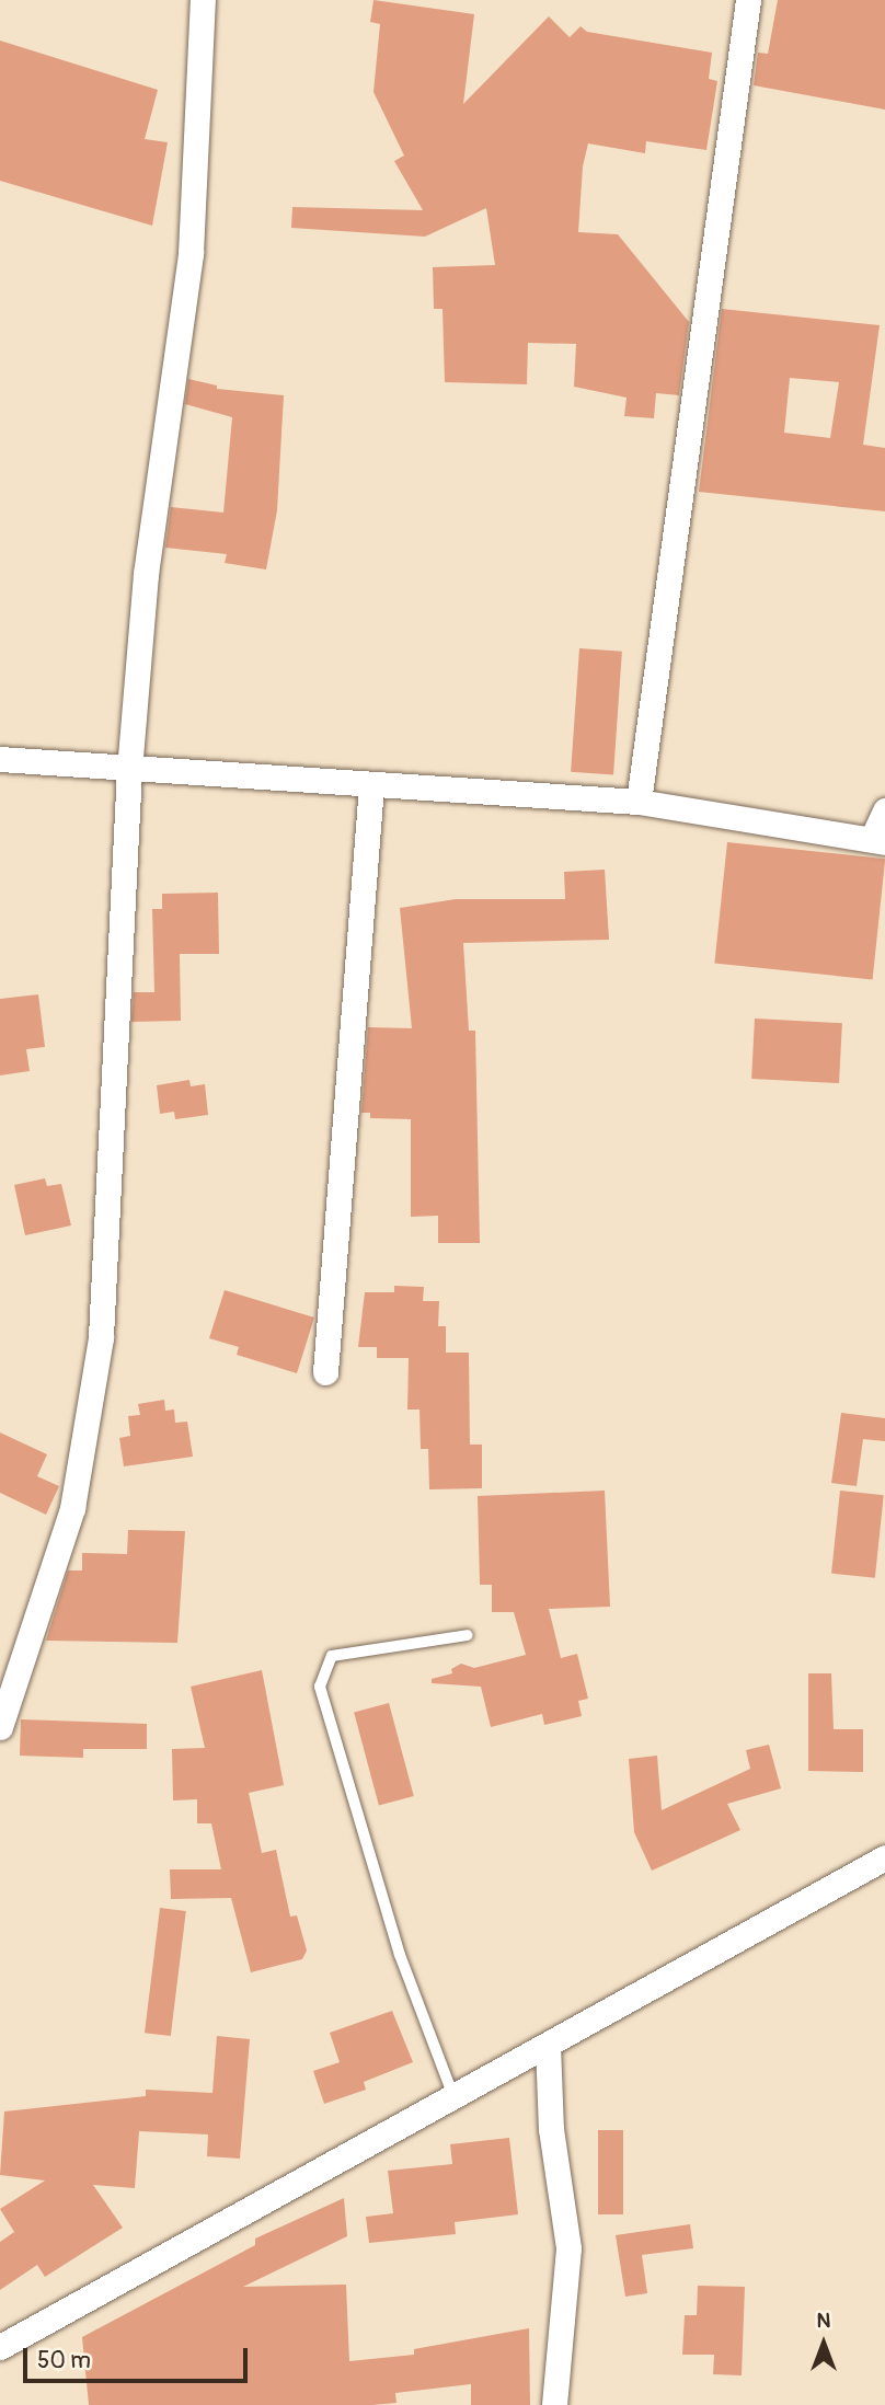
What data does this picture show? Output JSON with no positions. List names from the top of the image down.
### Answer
{
  "scale_bar": "50 m",
  "north": "top"
}
